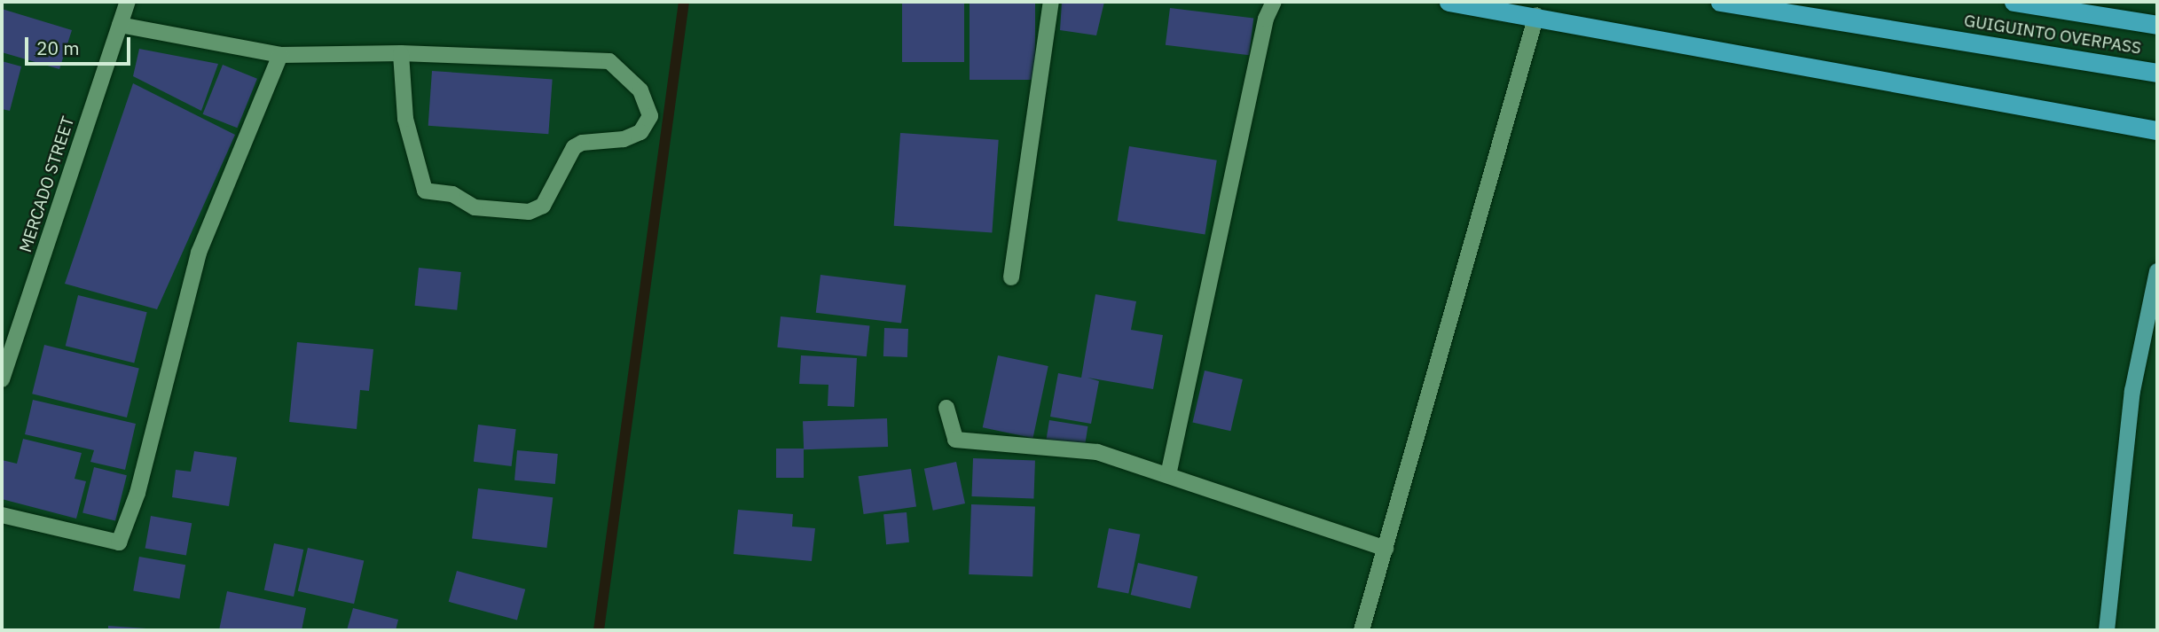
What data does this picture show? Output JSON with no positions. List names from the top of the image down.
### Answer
{
  "streets": {
    "highway": ["GUIGUINTO OVERPASS"],
    "street": ["MERCADO STREET"]
  },
  "scale_bar": "20 m"
}
